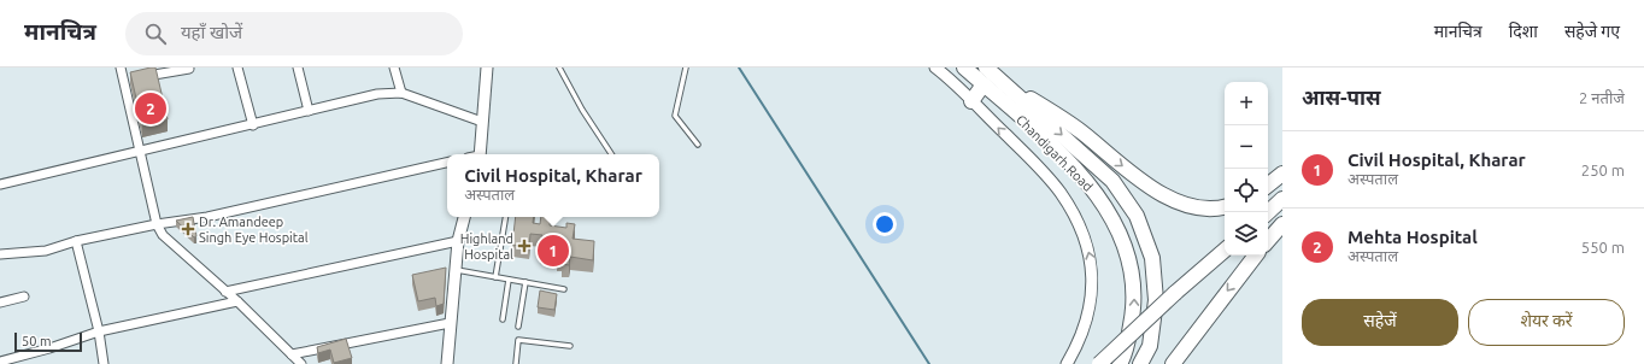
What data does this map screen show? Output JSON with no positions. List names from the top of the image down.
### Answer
{
  "streets": {
    "highway": ["Chandigarh Road"]
  },
  "places": {
    "health": ["Dr. Amandeep Singh Eye Hospital", "Highland Hospital"]
  },
  "scale_bar": "50 m",
  "page": {
    "header": "मानचित्र",
    "search": "यहाँ खोजें",
    "nav": ["मानचित्र", "दिशा", "सहेजे गए"],
    "heading": ["आस-पास", "2 नतीजे"],
    "map_buttons": ["+", "−"],
    "pins": ["2", "1"],
    "list": [
      {
        "mark": "1",
        "name": "Civil Hospital, Kharar",
        "note": "अस्पताल",
        "value": "250 m"
      },
      {
        "mark": "2",
        "name": "Mehta Hospital",
        "note": "अस्पताल",
        "value": "550 m"
      }
    ],
    "popup": ["Civil Hospital, Kharar", "अस्पताल"],
    "buttons": ["सहेजें", "शेयर करें"],
    "scale": "50 m"
  }
}
